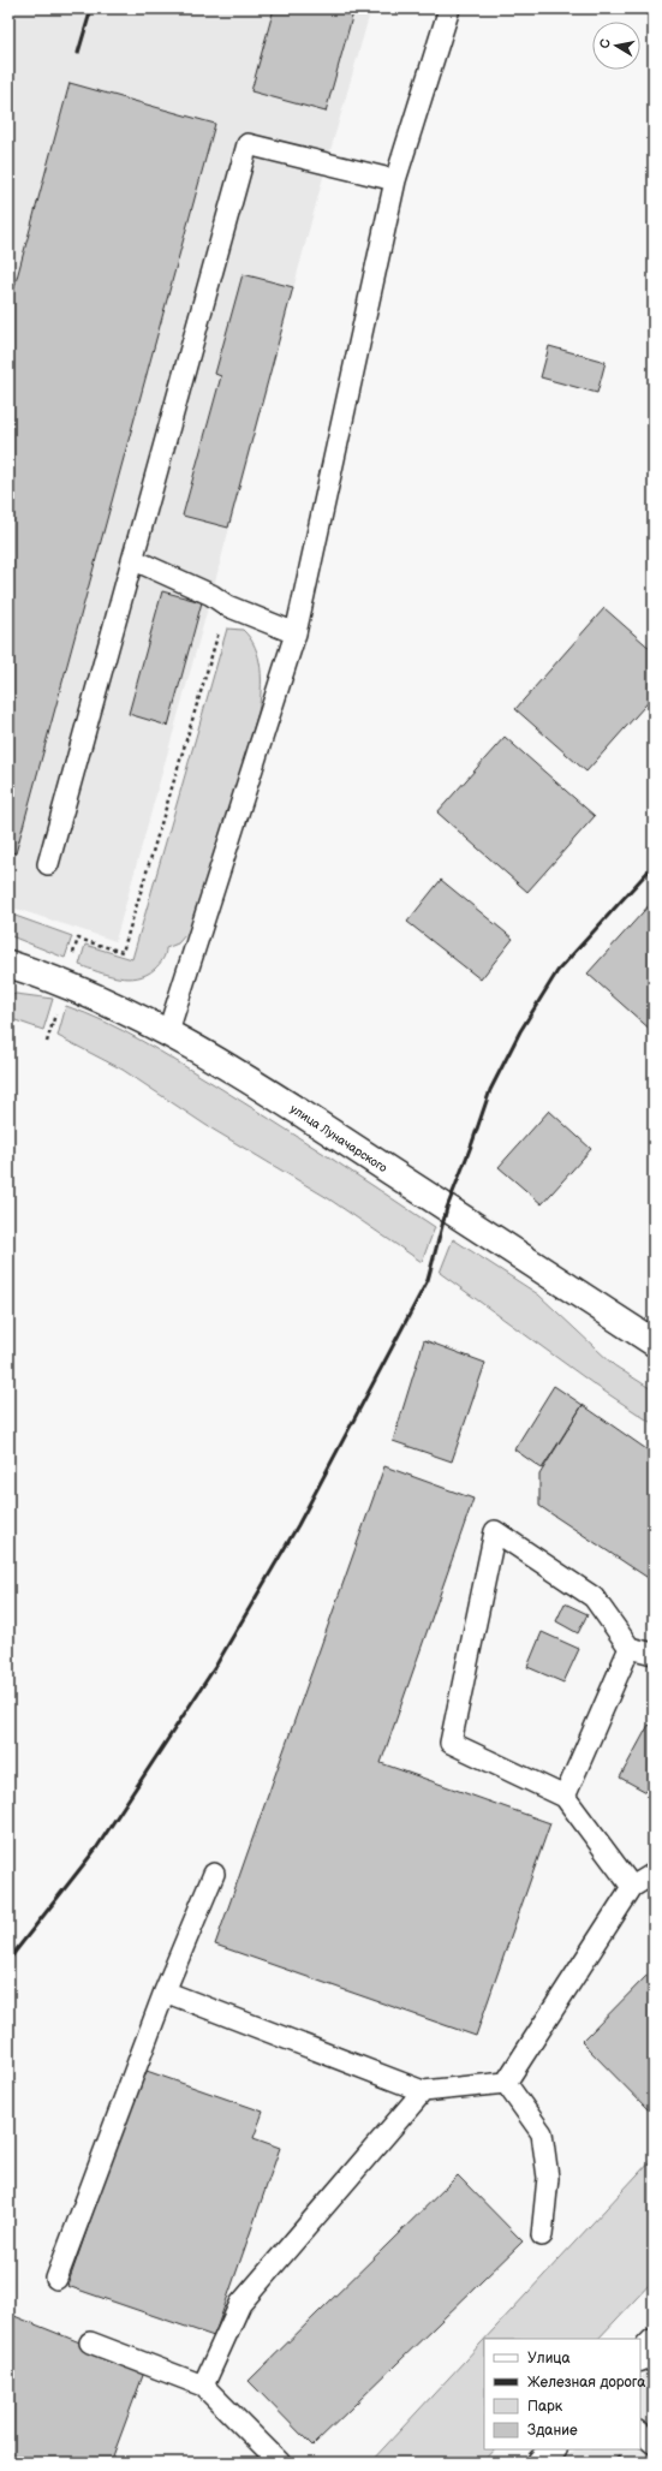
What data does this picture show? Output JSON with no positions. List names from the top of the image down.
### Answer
{
  "streets": {
    "street": ["улица Луначарского"]
  },
  "legend": [
    "Улица",
    "Железная дорога",
    "Парк",
    "Здание"
  ],
  "north": "left"
}
